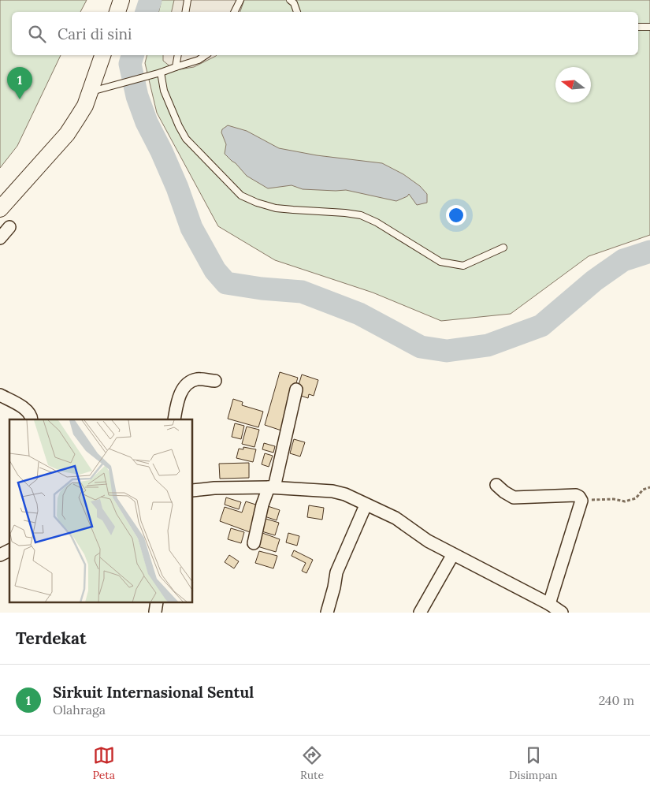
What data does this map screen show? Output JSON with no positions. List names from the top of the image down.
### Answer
{
  "north": "left",
  "page": {
    "search": "Cari di sini",
    "pins": "1",
    "heading": "Terdekat",
    "list": [
      {
        "mark": "1",
        "name": "Sirkuit Internasional Sentul",
        "note": "Olahraga",
        "value": "240 m"
      }
    ],
    "nav": ["Peta", "Rute", "Disimpan"]
  }
}
